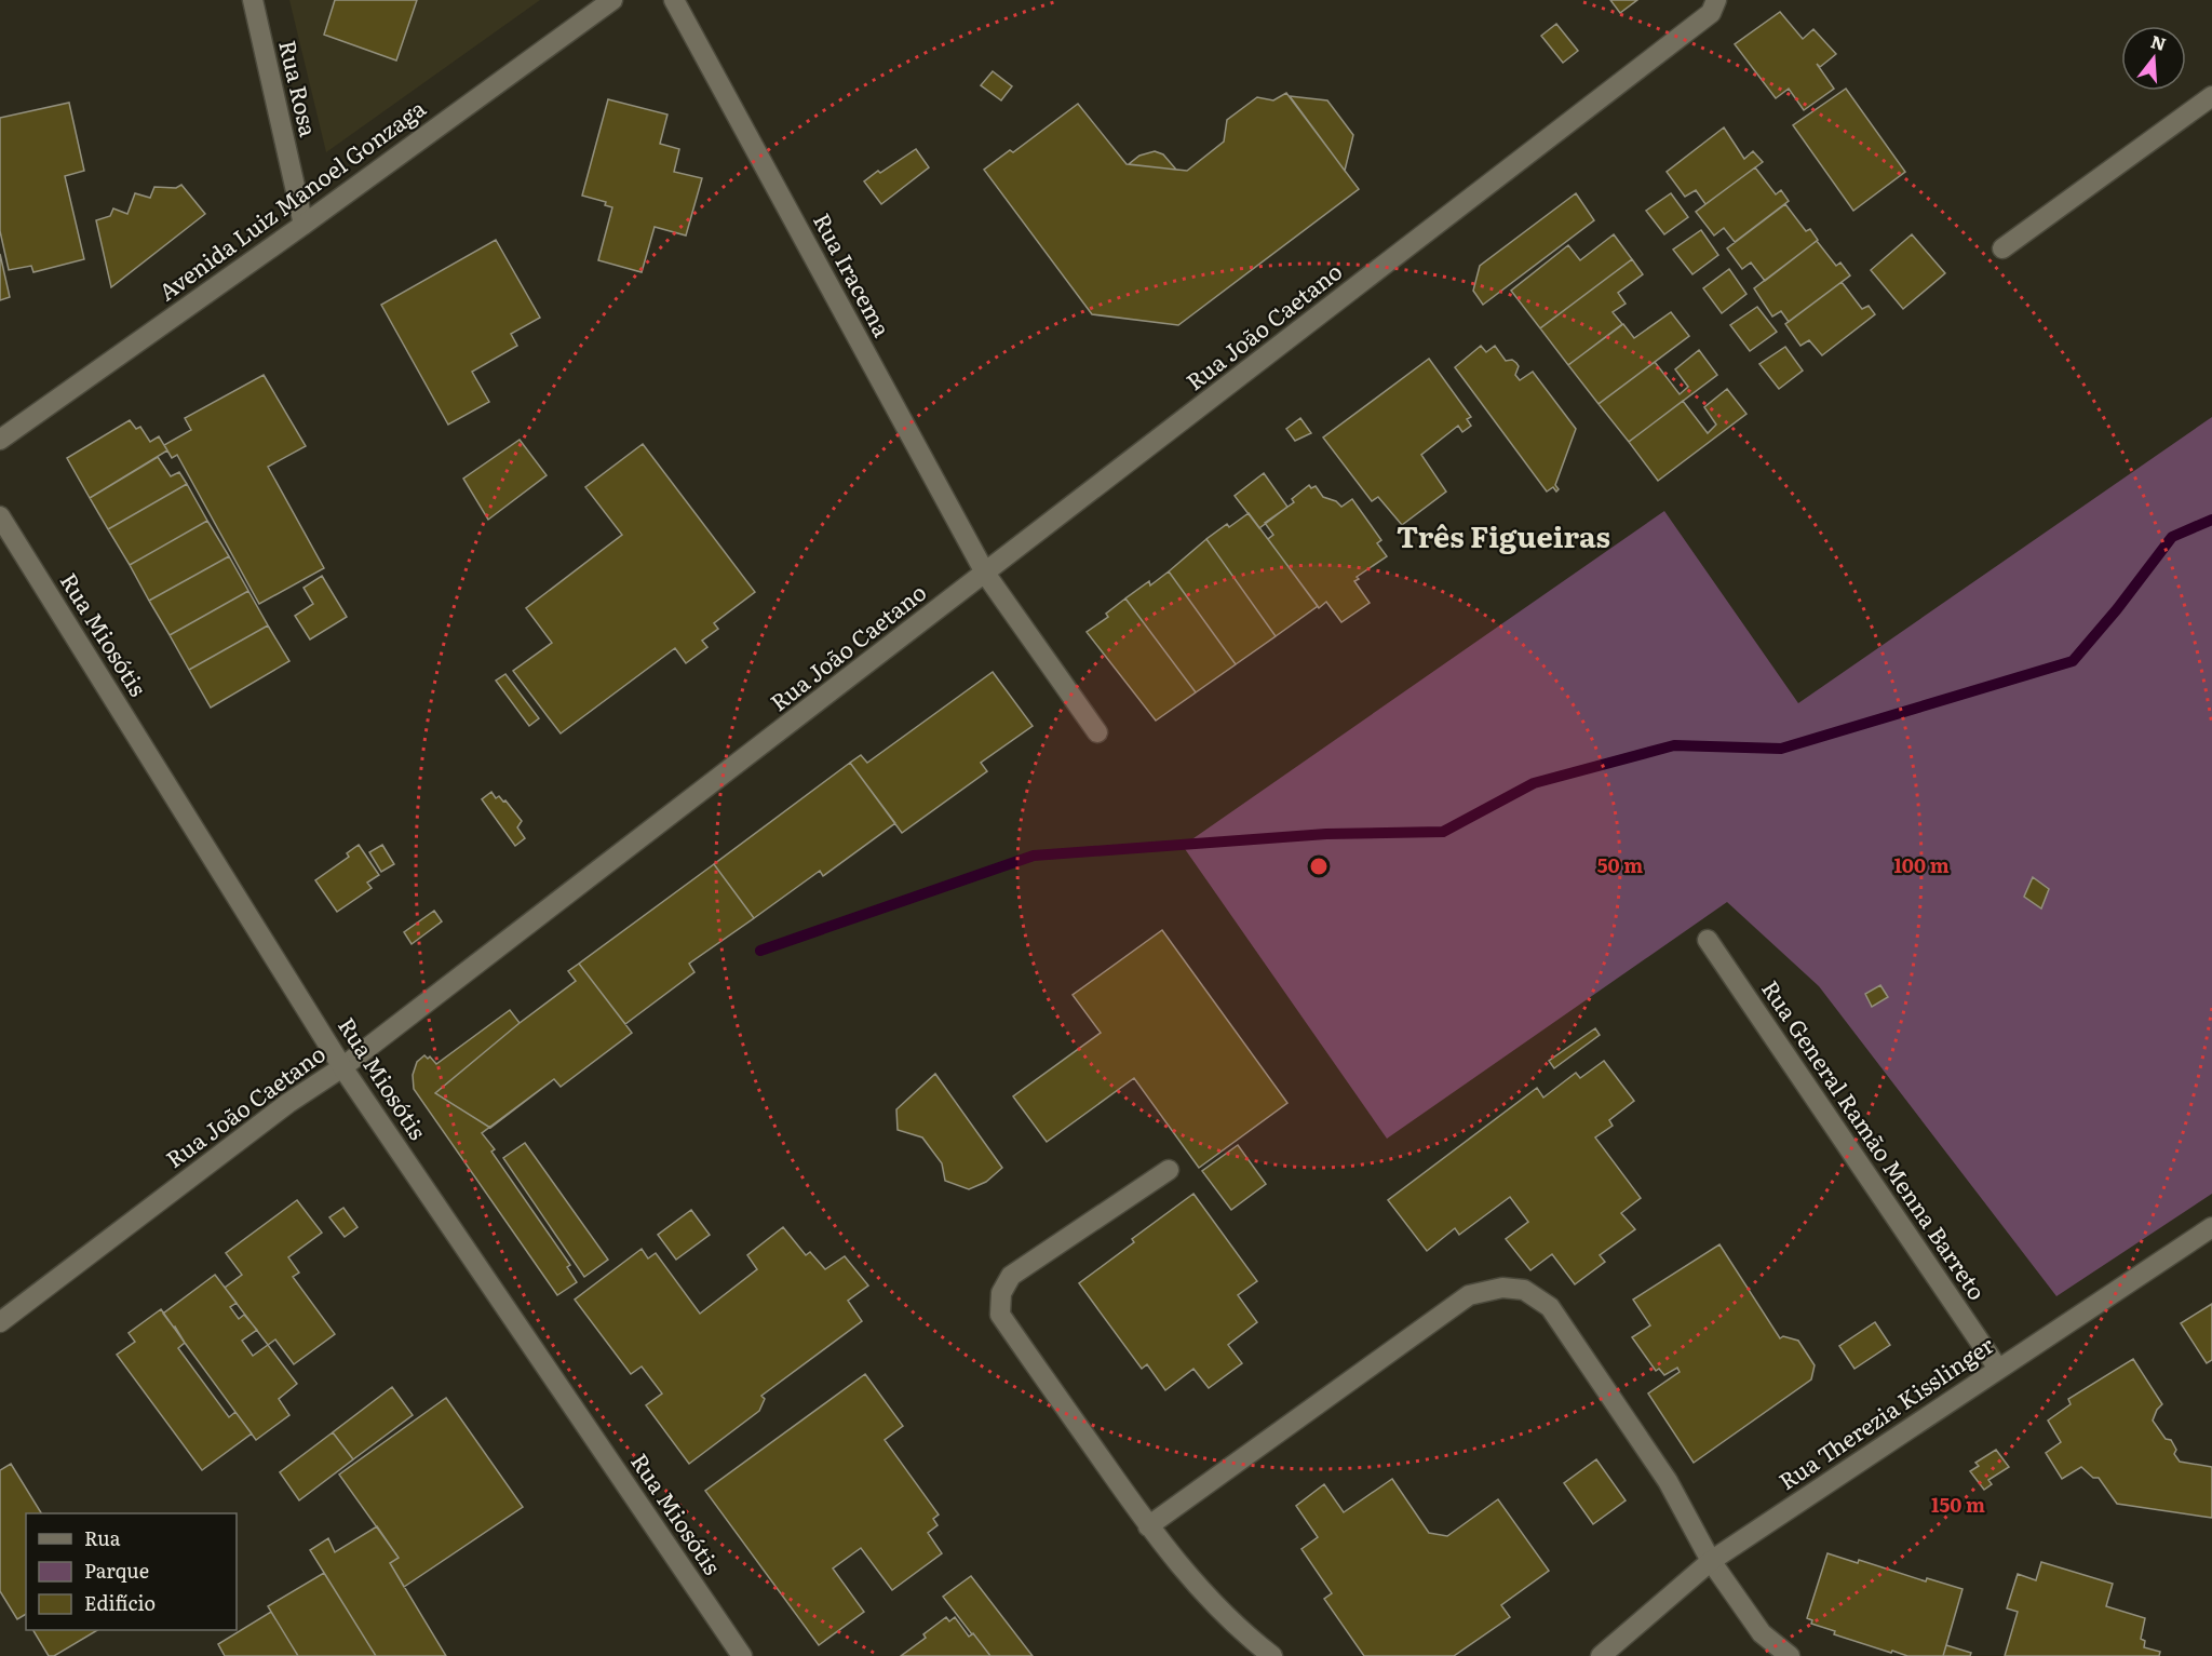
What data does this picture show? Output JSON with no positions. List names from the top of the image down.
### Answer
{
  "streets": {
    "street": [
      "Rua Rosa",
      "Avenida Luiz Manoel Gonzaga",
      "Rua Iracema",
      "Rua João Caetano",
      "Rua Miosótis",
      "Rua General Ramão Menna Barreto",
      "Rua Therezia Kisslinger"
    ]
  },
  "crossings": [
    ["Rua Rosa", "Avenida Luiz Manoel Gonzaga"],
    ["Rua Iracema", "Rua João Caetano"],
    ["Rua João Caetano", "Rua Miosótis"],
    ["Rua General Ramão Menna Barreto", "Rua Therezia Kisslinger"]
  ],
  "districts": ["Três Figueiras"],
  "legend": ["Rua", "Parque", "Edifício"],
  "north": "top",
  "rings": ["50 m", "100 m", "150 m"]
}
